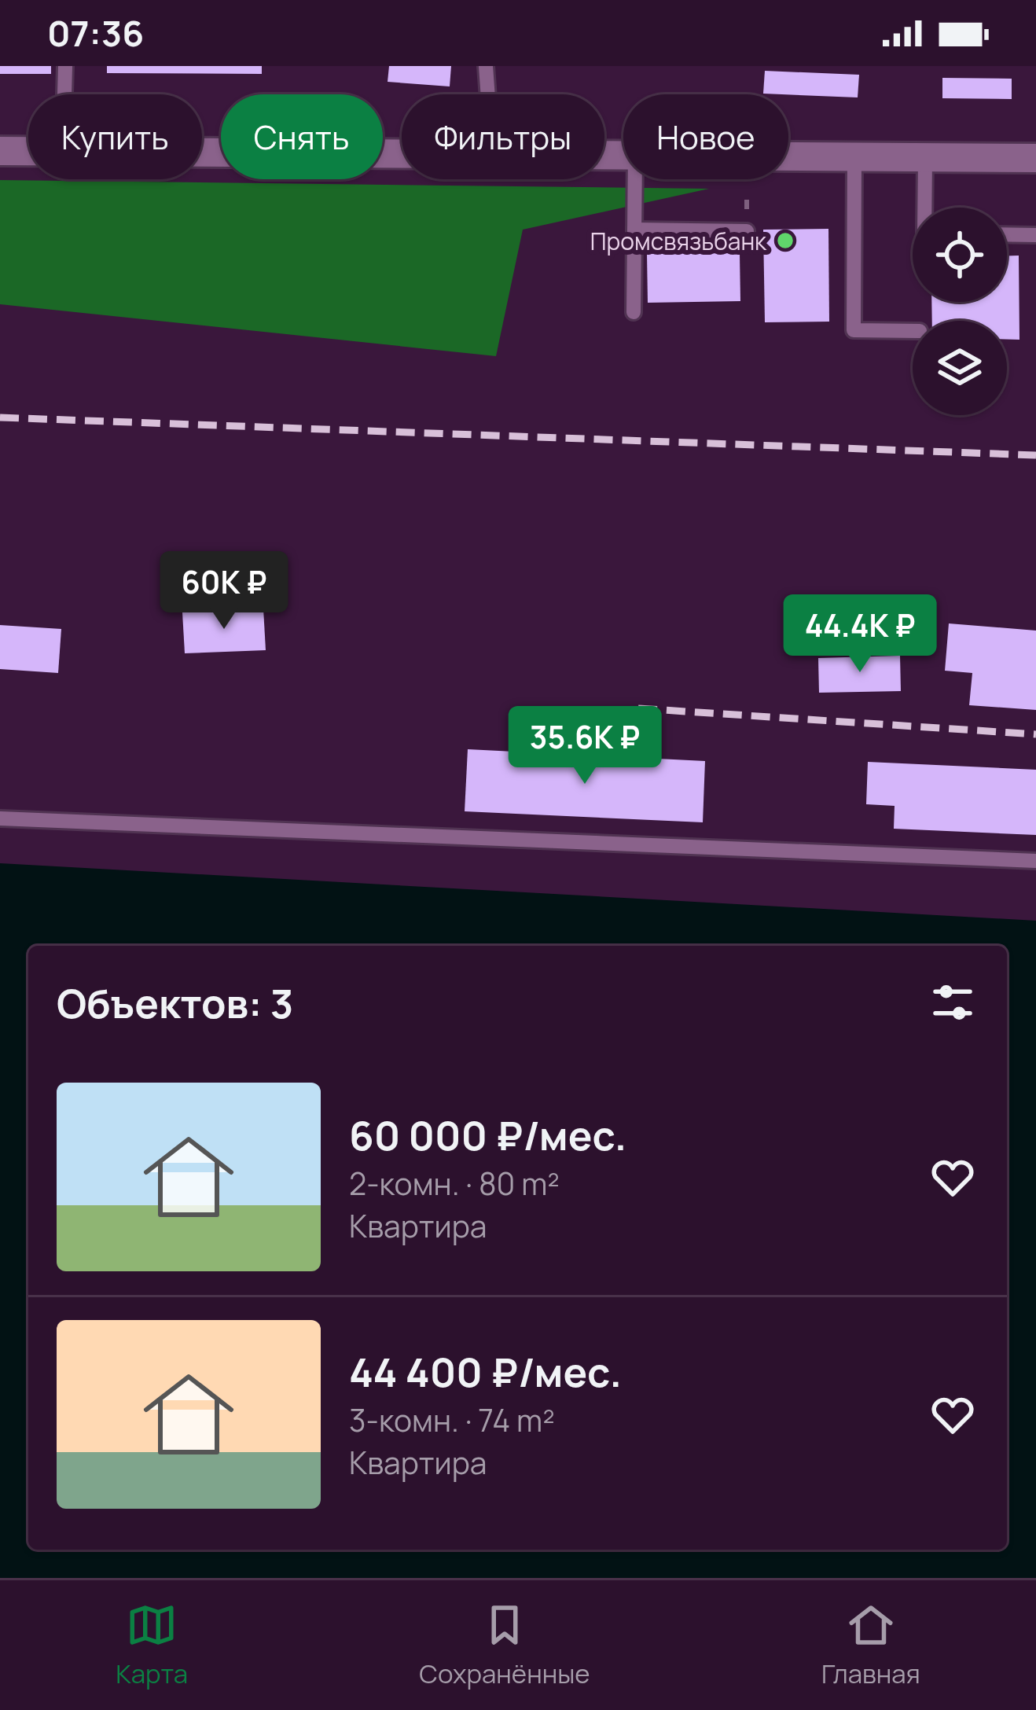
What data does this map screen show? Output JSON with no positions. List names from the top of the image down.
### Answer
{
  "places": ["Промсвязьбанк"],
  "page": {
    "status": "07:36",
    "chip": [
      "Купить",
      "Снять",
      "Фильтры",
      "Новое"
    ],
    "price": ["60K ₽", "44.4K ₽", "35.6K ₽"],
    "heading": "Объектов: 3",
    "list": [
      {
        "name": "60 000 ₽/мес.",
        "note": "2-комн. · 80 m² · Квартира"
      },
      {
        "name": "44 400 ₽/мес.",
        "note": "3-комн. · 74 m² · Квартира"
      }
    ],
    "tabs": ["Карта", "Сохранённые", "Главная"]
  }
}
